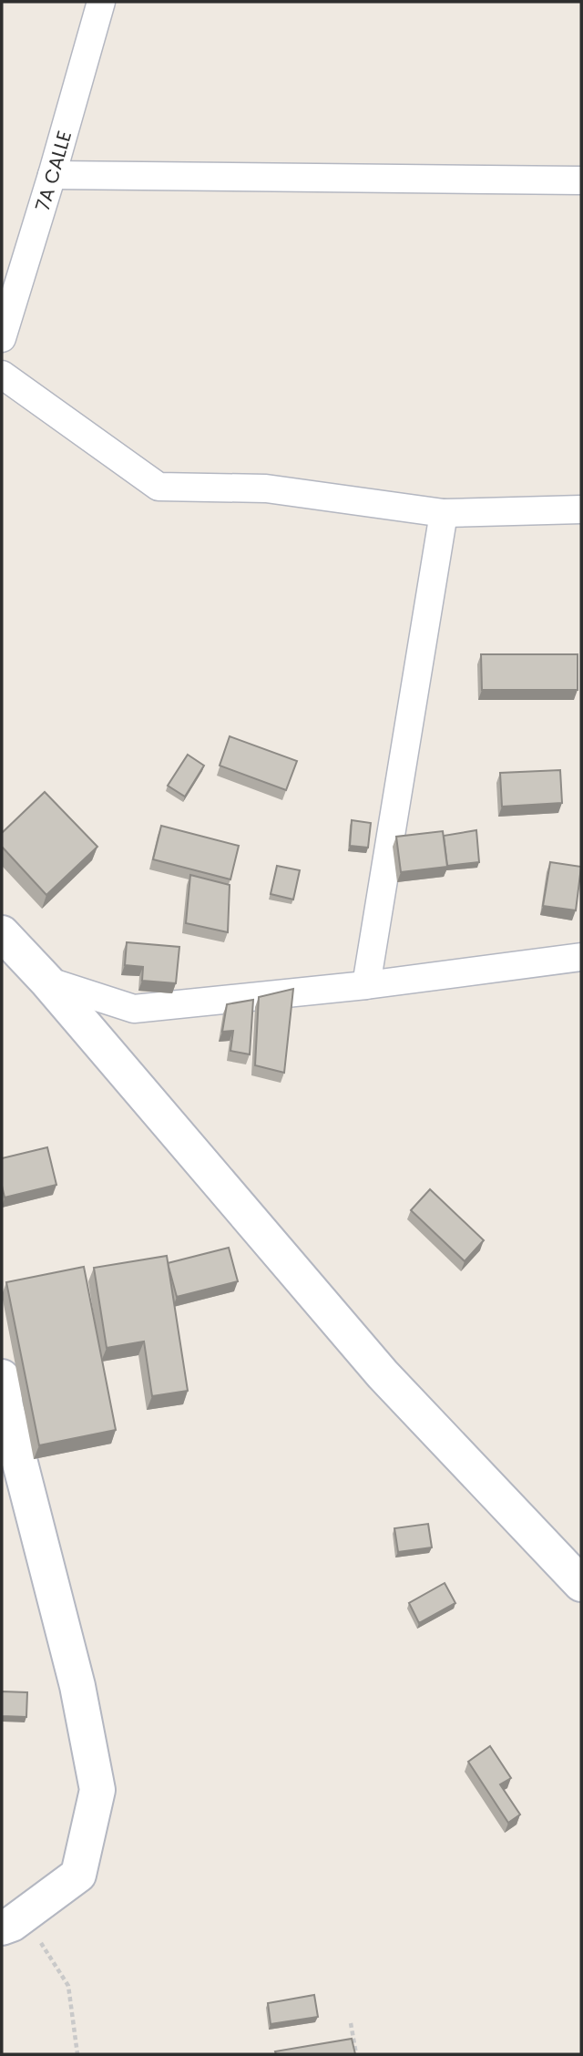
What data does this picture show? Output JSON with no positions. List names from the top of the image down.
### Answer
{
  "streets": {
    "street": ["7A CALLE"]
  }
}
